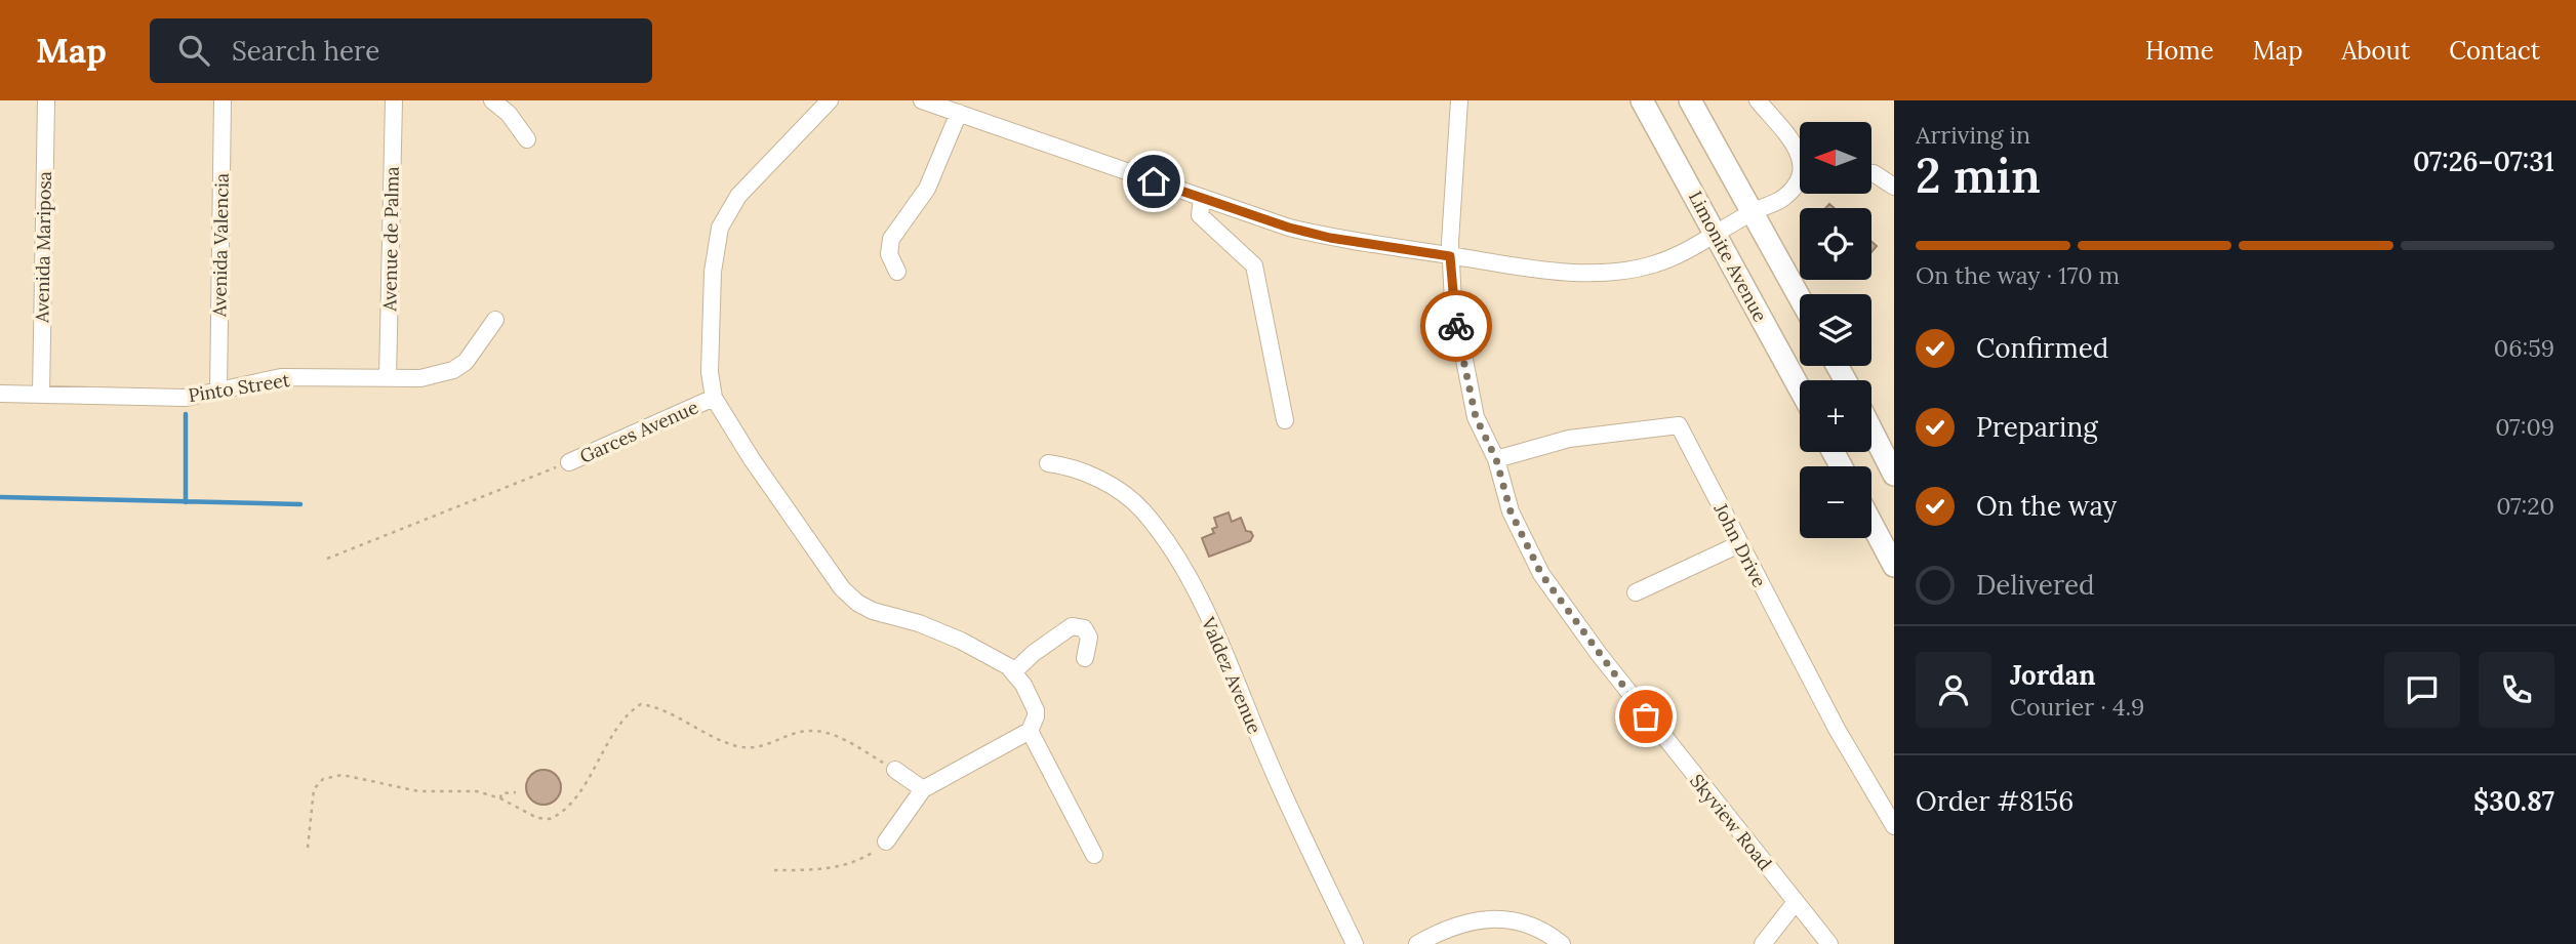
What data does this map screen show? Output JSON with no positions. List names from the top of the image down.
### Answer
{
  "streets": {
    "main road": ["Limonite Avenue"],
    "street": [
      "Avenue de Palma",
      "Avenida Valencia",
      "Avenida Mariposa",
      "Pinto Street",
      "Garces Avenue",
      "John Drive",
      "Valdez Avenue",
      "Skyview Road"
    ]
  },
  "crossings": [
    ["Avenue de Palma", "Pinto Street"],
    ["Avenida Valencia", "Pinto Street"],
    ["Avenida Mariposa", "Pinto Street"],
    ["John Drive", "Skyview Road"]
  ],
  "north": "left",
  "page": {
    "header": "Map",
    "search": "Search here",
    "nav": [
      "Home",
      "Map",
      "About",
      "Contact"
    ],
    "heading": ["2 min", "Arriving in", "07:26–07:31"],
    "panel": [
      "Jordan",
      "Courier · 4.9",
      "Order #8156",
      "$30.87"
    ],
    "map_buttons": ["+", "−"],
    "bar": "On the way · 170 m",
    "list": [
      ["Confirmed", "06:59"],
      ["Preparing", "07:09"],
      ["On the way", "07:20"],
      "Delivered"
    ]
  }
}
